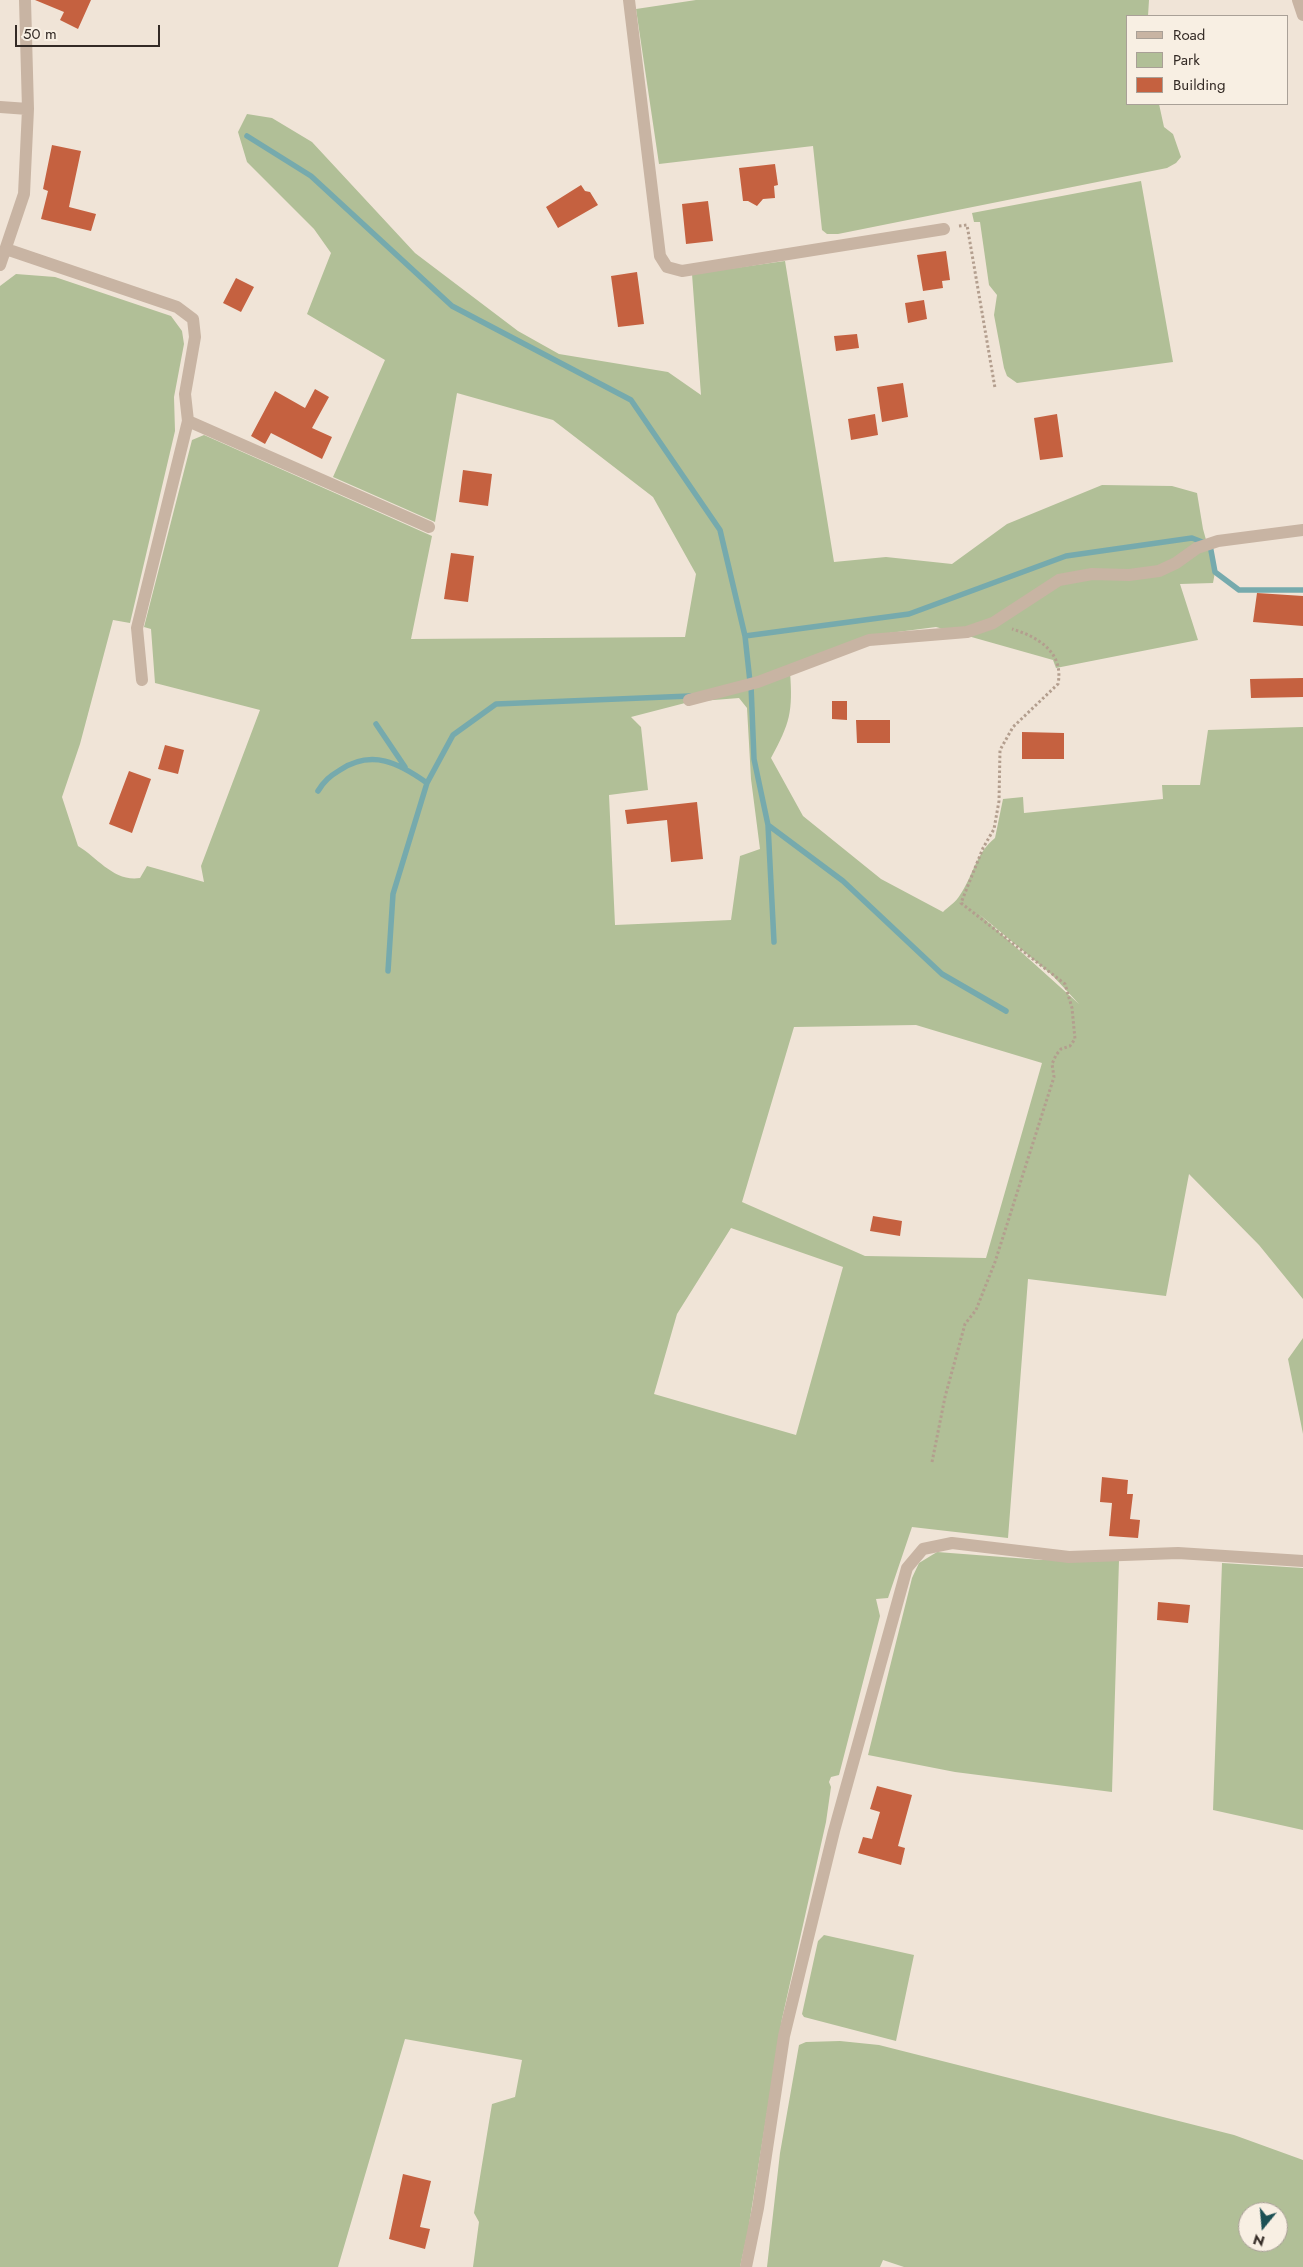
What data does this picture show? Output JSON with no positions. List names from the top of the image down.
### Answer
{
  "legend": ["Road", "Park", "Building"],
  "scale_bar": "50 m",
  "north": "bottom"
}
